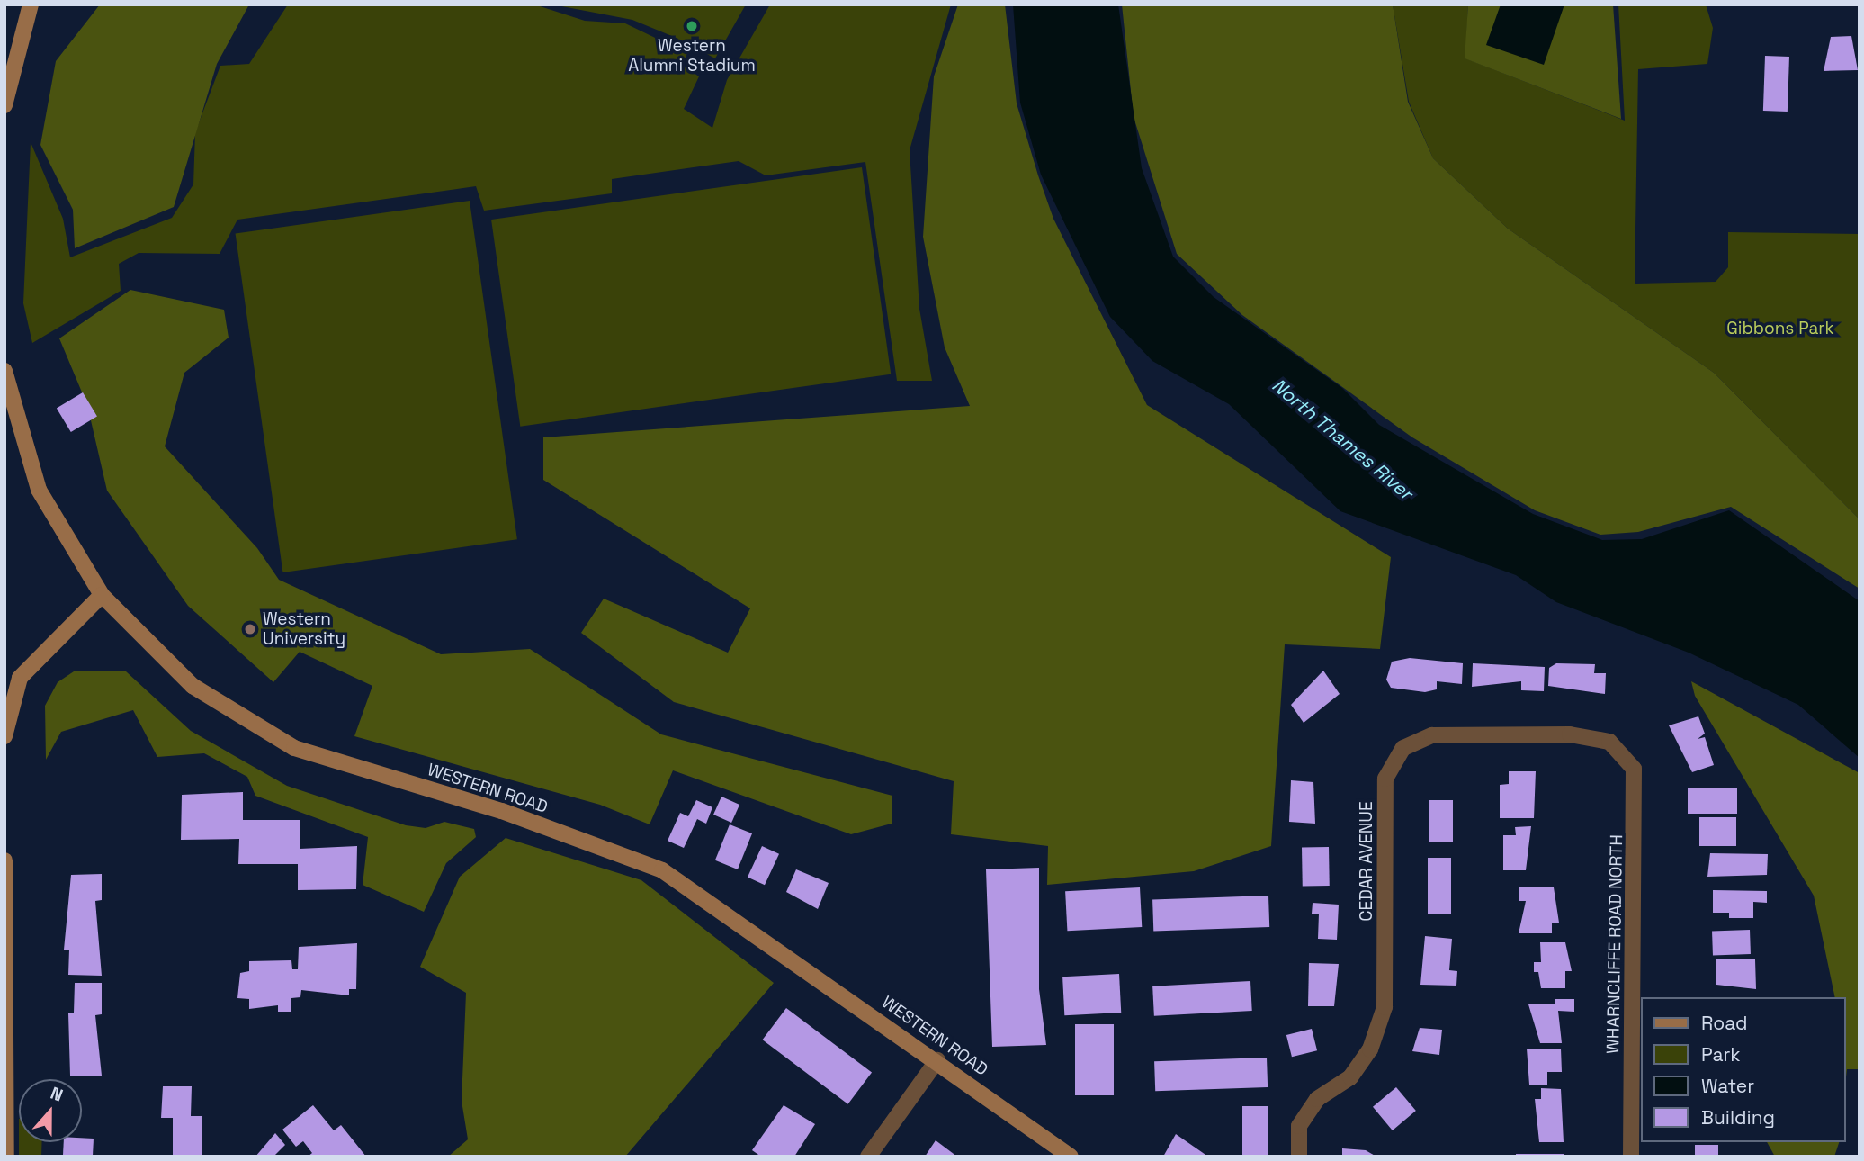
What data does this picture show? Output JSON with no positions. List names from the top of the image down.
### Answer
{
  "streets": {
    "main road": ["WESTERN ROAD"],
    "street": ["CEDAR AVENUE", "WHARNCLIFFE ROAD NORTH"]
  },
  "crossings": [
    ["CEDAR AVENUE", "WHARNCLIFFE ROAD NORTH"]
  ],
  "water": ["North Thames River"],
  "parks": ["Gibbons Park"],
  "places": ["Western Alumni Stadium", "Western University"],
  "legend": [
    "Road",
    "Park",
    "Water",
    "Building"
  ],
  "north": "top"
}
